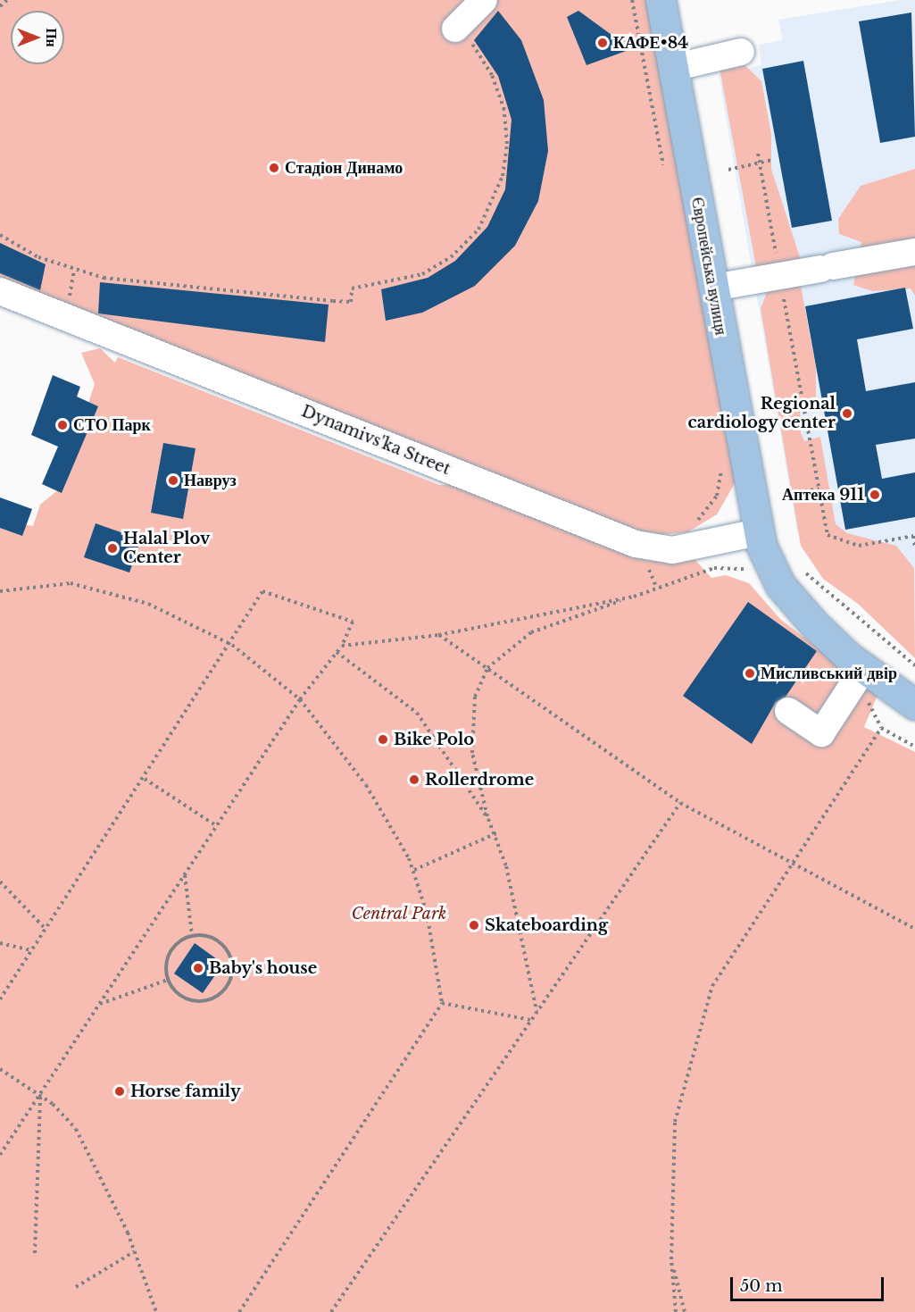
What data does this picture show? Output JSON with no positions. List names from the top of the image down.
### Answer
{
  "streets": {
    "main road": ["Європейська вулиця"],
    "street": ["Dynamivs'ka Street"]
  },
  "crossings": [
    ["Європейська вулиця", "Dynamivs'ka Street"]
  ],
  "parks": ["Central Park"],
  "places": [
    "КАФЕ•84",
    "Стадіон Динамо",
    "Regional cardiology center",
    "СТО Парк",
    "Навруз",
    "Аптека 911",
    "Halal Plov Center",
    "Мисливський двір",
    "Bike Polo",
    "Rollerdrome",
    "Skateboarding",
    "Baby's house",
    "Horse family"
  ],
  "scale_bar": "50 m",
  "north": "right"
}
